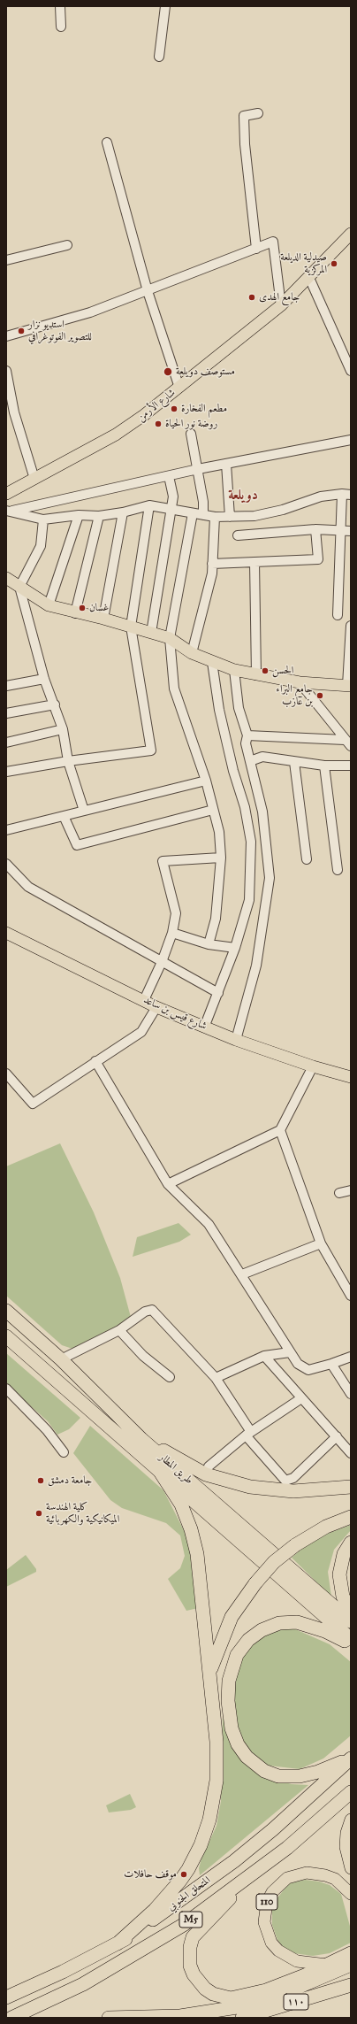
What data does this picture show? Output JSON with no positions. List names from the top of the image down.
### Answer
{
  "streets": {
    "highway": [
      "طريق المطار",
      "المتحلق الجنوبي",
      "M5",
      "١١٠"
    ],
    "main road": ["شارع الأرمن", "شارع قيس بن ساعد", "110"]
  },
  "districts": ["دويلعة"],
  "places": [
    "صيدلية الديلعة المركزية",
    "جامع الهدى",
    "استديو نزار للتصوير الفوتوغرافي",
    "مستوصف دويلعة",
    "مطعم الفخارة",
    "روضة نور الحياة",
    "غسان",
    "الحسن",
    "جامع البراء بن عازب",
    "جامعة دمشق",
    "كلية الهندسة الميكانيكية والكهربائية",
    "موقف حافلات"
  ]
}
